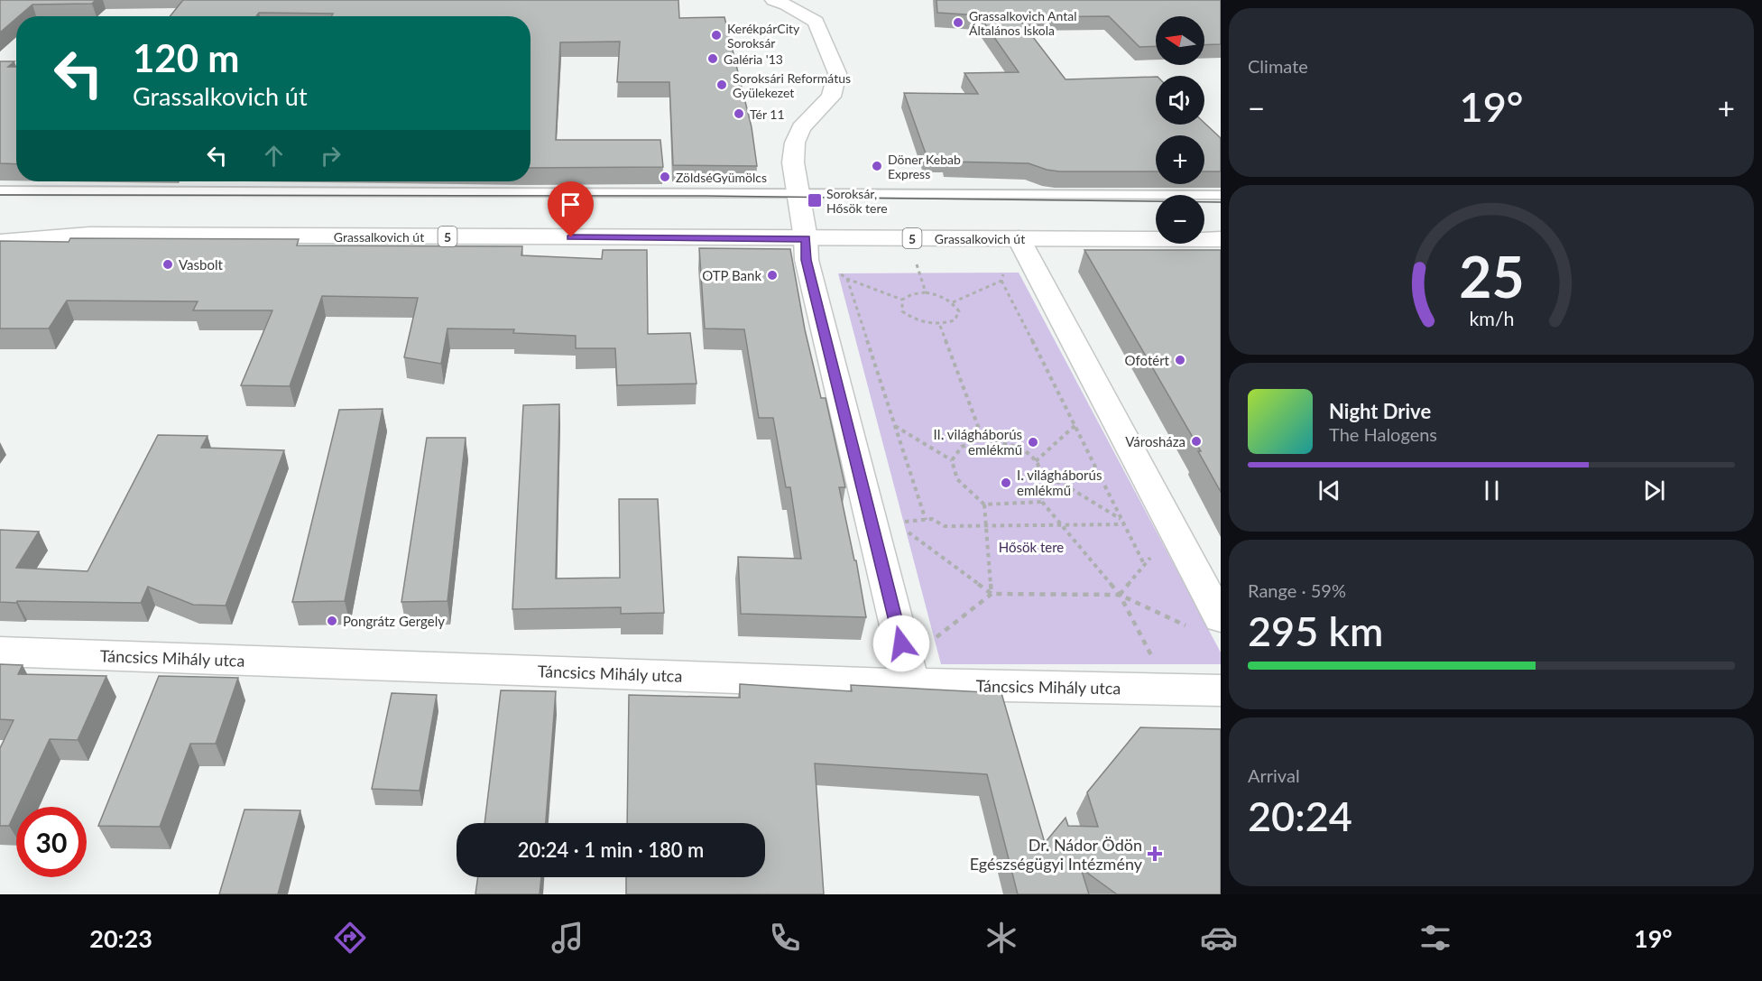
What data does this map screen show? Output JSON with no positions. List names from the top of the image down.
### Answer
{
  "streets": {
    "street": ["Grassalkovich út", "5", "Táncsics Mihály utca"]
  },
  "parks": ["Hősök tere"],
  "places": {
    "other": [
      "Grassalkovich Antal Általános Iskola",
      "KerékpárCity Soroksár",
      "Galéria '13",
      "Soroksári Református Gyülekezet",
      "Tér 11",
      "Döner Kebab Express",
      "ZöldséGyümölcs",
      "Vasbolt",
      "OTP Bank",
      "Ofotért",
      "Városháza",
      "II. világháborús emlékmű",
      "I. világháborús emlékmű",
      "Pongrátz Gergely"
    ],
    "transit": ["Soroksár, Hősök tere"],
    "health": ["Dr. Nádor Ödön Egészségügyi Intézmény"]
  },
  "north": "left",
  "page": {
    "tile": [
      "Climate",
      ["Range · 59%", "295 km"],
      ["Arrival", "20:24"]
    ],
    "map_buttons": ["+", "−"],
    "turn": ["120 m", "Grassalkovich út"],
    "heat": ["−", "19°", "+"],
    "song": ["Night Drive", "The Halogens"],
    "limit": "30",
    "trip": "20:24 · 1 min · 180 m",
    "tabs": ["20:23", "19°"],
    "gauge": ["25", "km/h"]
  }
}
